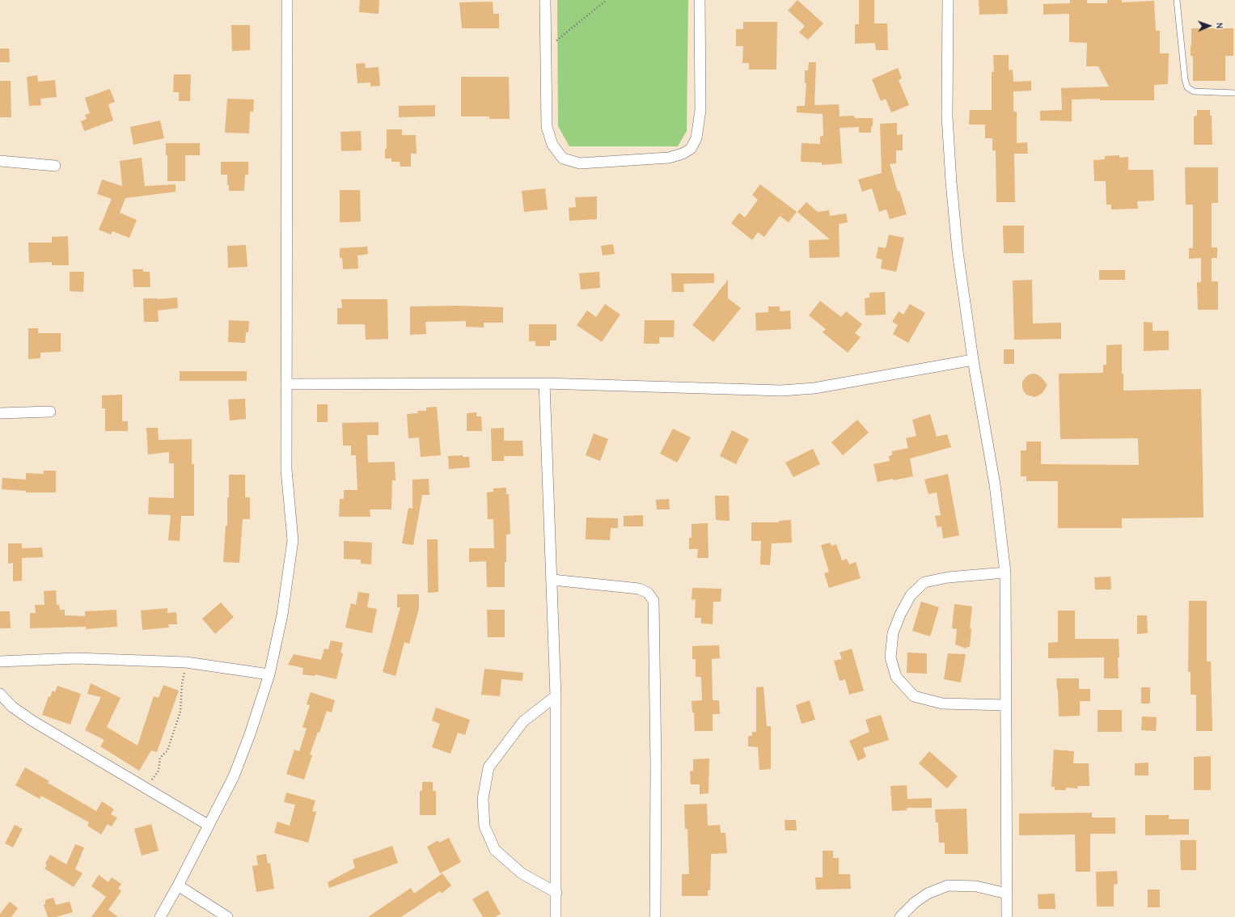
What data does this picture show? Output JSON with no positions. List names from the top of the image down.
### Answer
{
  "north": "right"
}
